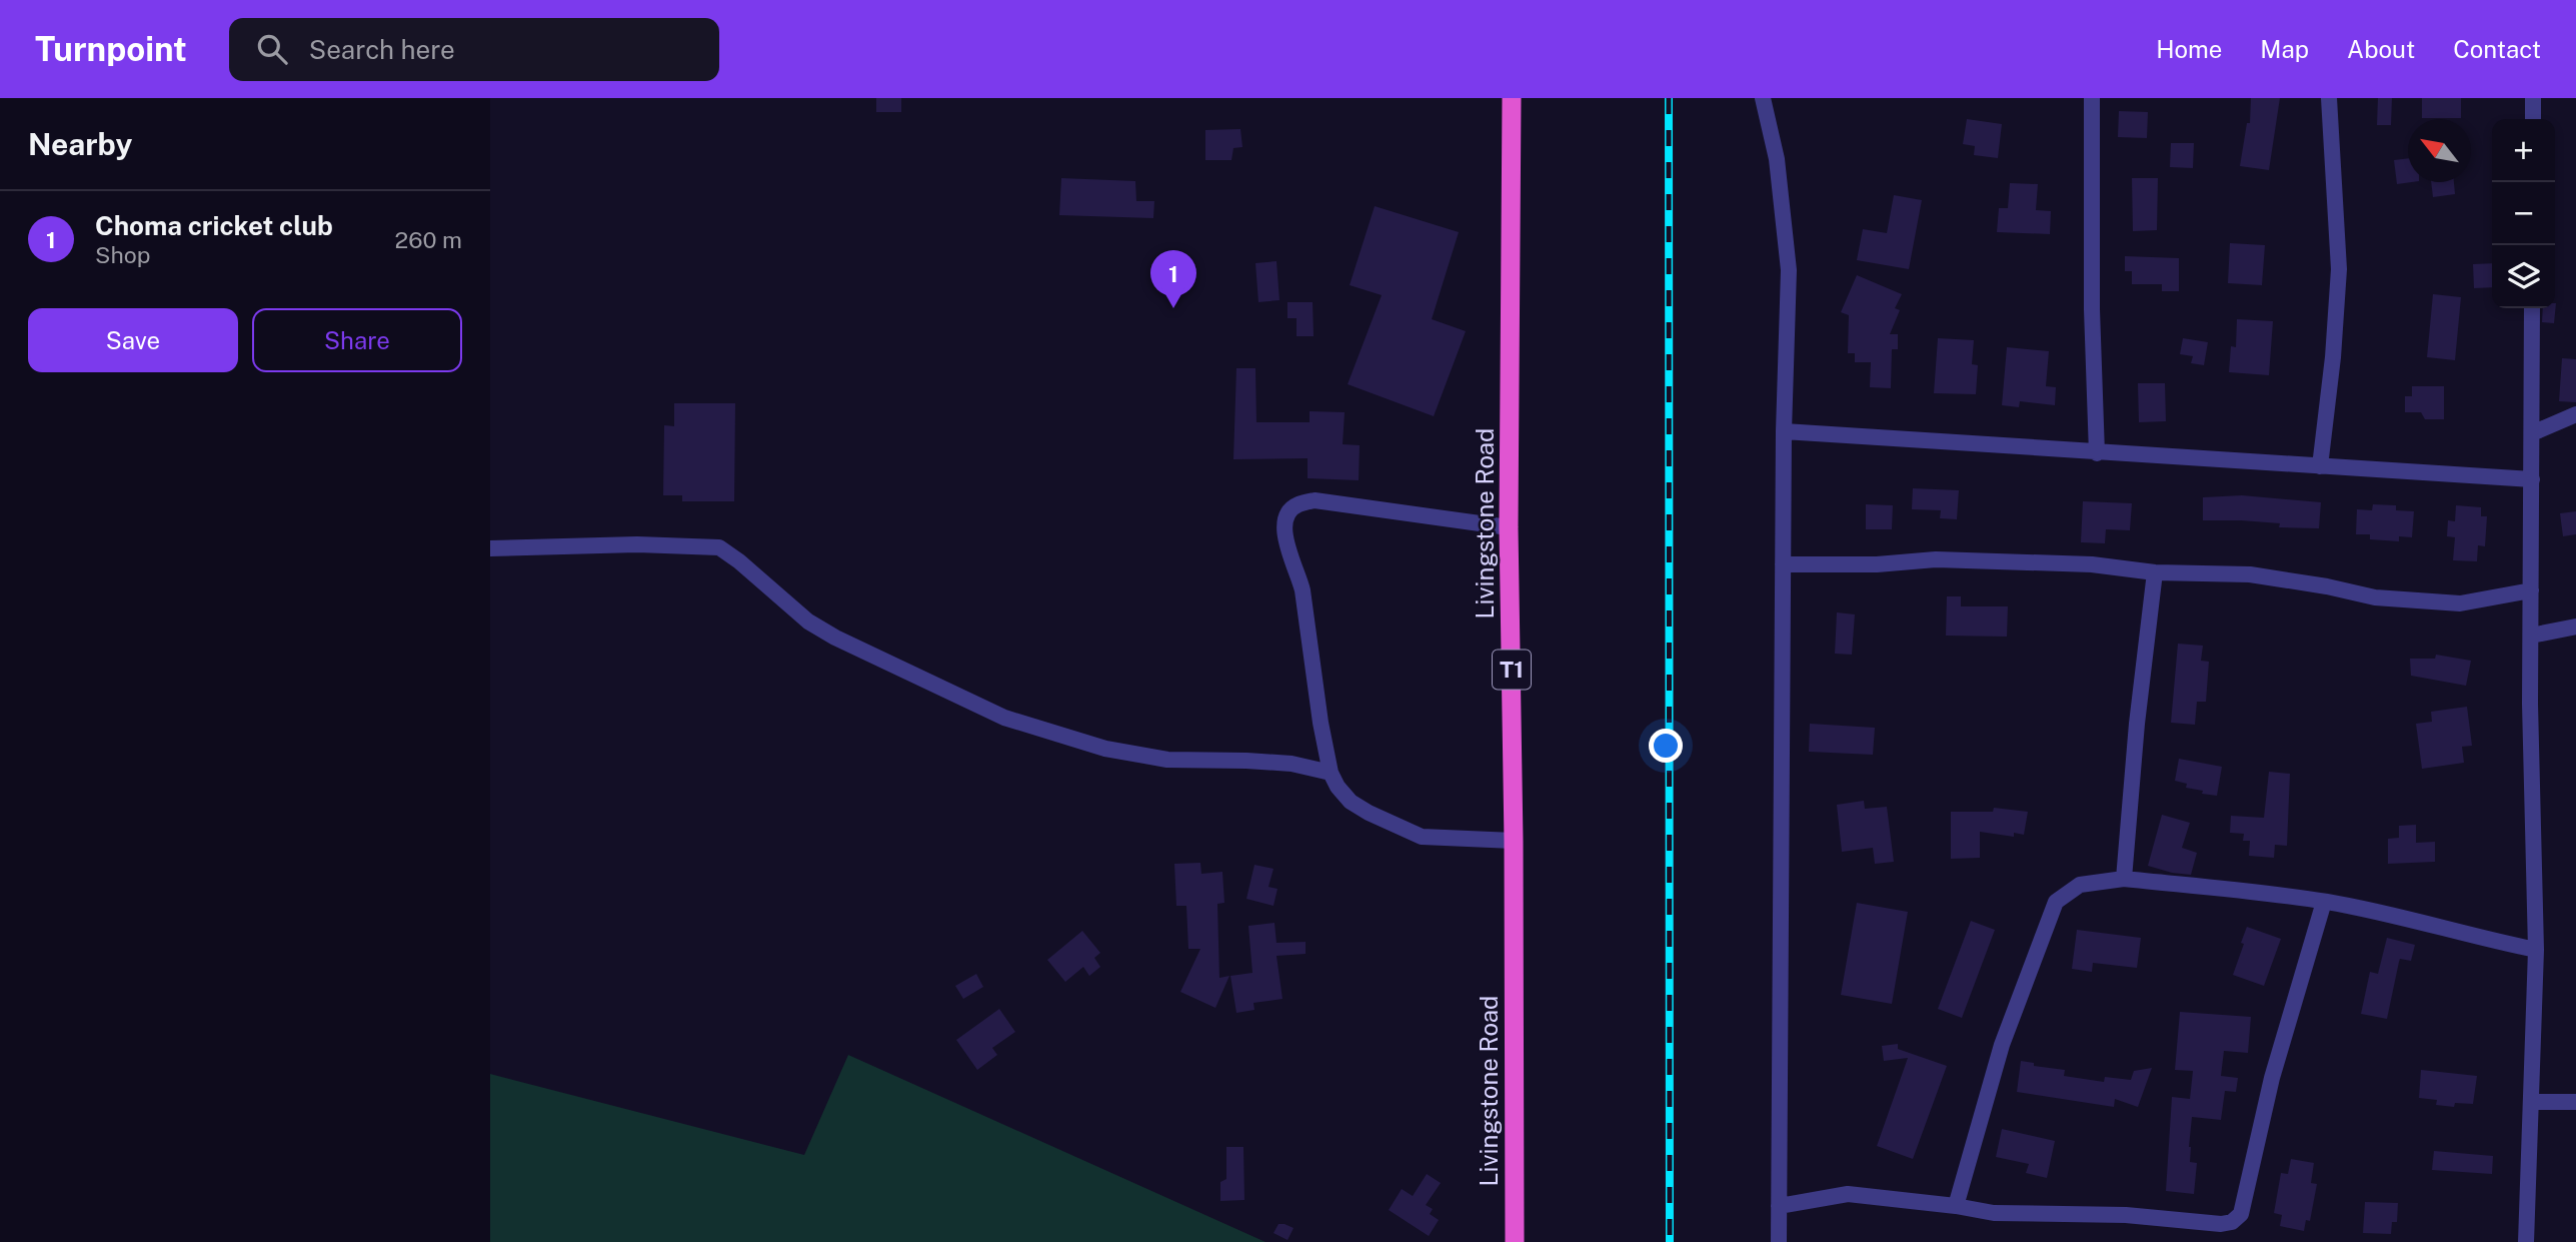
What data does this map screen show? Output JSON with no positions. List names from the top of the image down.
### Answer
{
  "streets": {
    "highway": ["Livingstone Road", "T1"]
  },
  "north": "top left",
  "page": {
    "header": "Turnpoint",
    "search": "Search here",
    "nav": [
      "Home",
      "Map",
      "About",
      "Contact"
    ],
    "heading": "Nearby",
    "map_buttons": ["+", "−"],
    "list": [
      {
        "mark": "1",
        "name": "Choma cricket club",
        "note": "Shop",
        "value": "260 m"
      }
    ],
    "pins": "1",
    "buttons": ["Save", "Share"]
  }
}
